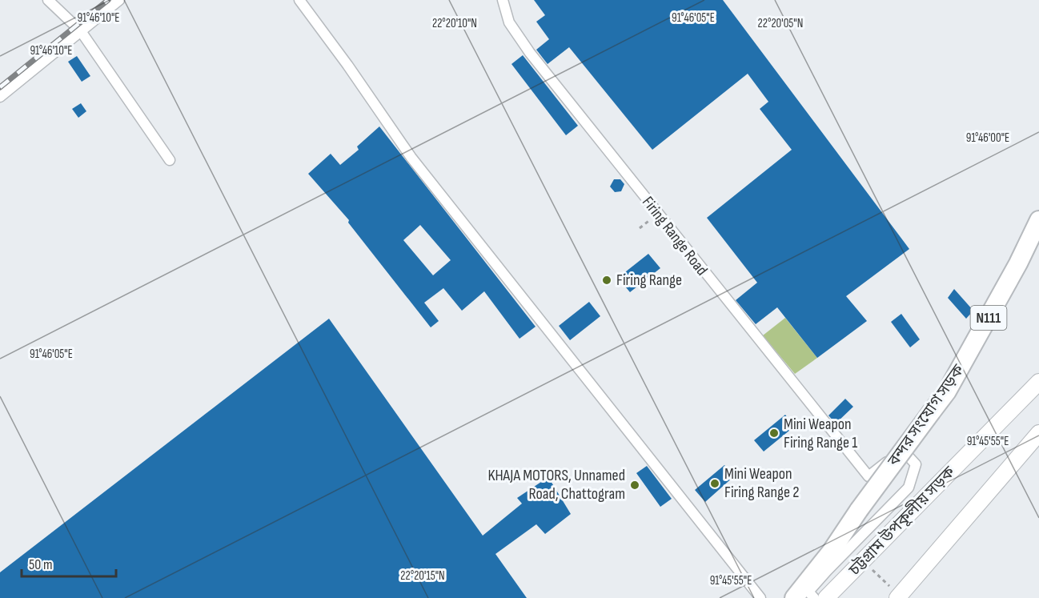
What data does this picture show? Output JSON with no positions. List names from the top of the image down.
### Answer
{
  "streets": {
    "highway": ["N111", "বন্দর সংযোগ সড়ক"],
    "main road": ["চট্টগ্রাম উপকূলীয় সড়ক"],
    "street": ["Firing Range Road"]
  },
  "crossings": [
    ["Firing Range Road", "বন্দর সংযোগ সড়ক"],
    ["Firing Range Road", "চট্টগ্রাম উপকূলীয় সড়ক"],
    ["বন্দর সংযোগ সড়ক", "চট্টগ্রাম উপকূলীয় সড়ক"]
  ],
  "places": [
    "Firing Range",
    "Mini Weapon Firing Range 1",
    "Mini Weapon Firing Range 2",
    "KHAJA MOTORS, Unnamed Road, Chattogram"
  ],
  "scale_bar": "50 m",
  "coordinates": [
    "91°46'10\"E",
    "91°46'05\"E",
    "22°20'10\"N",
    "22°20'05\"N",
    "91°46'00\"E",
    "91°45'55\"E",
    "22°20'15\"N"
  ]
}
